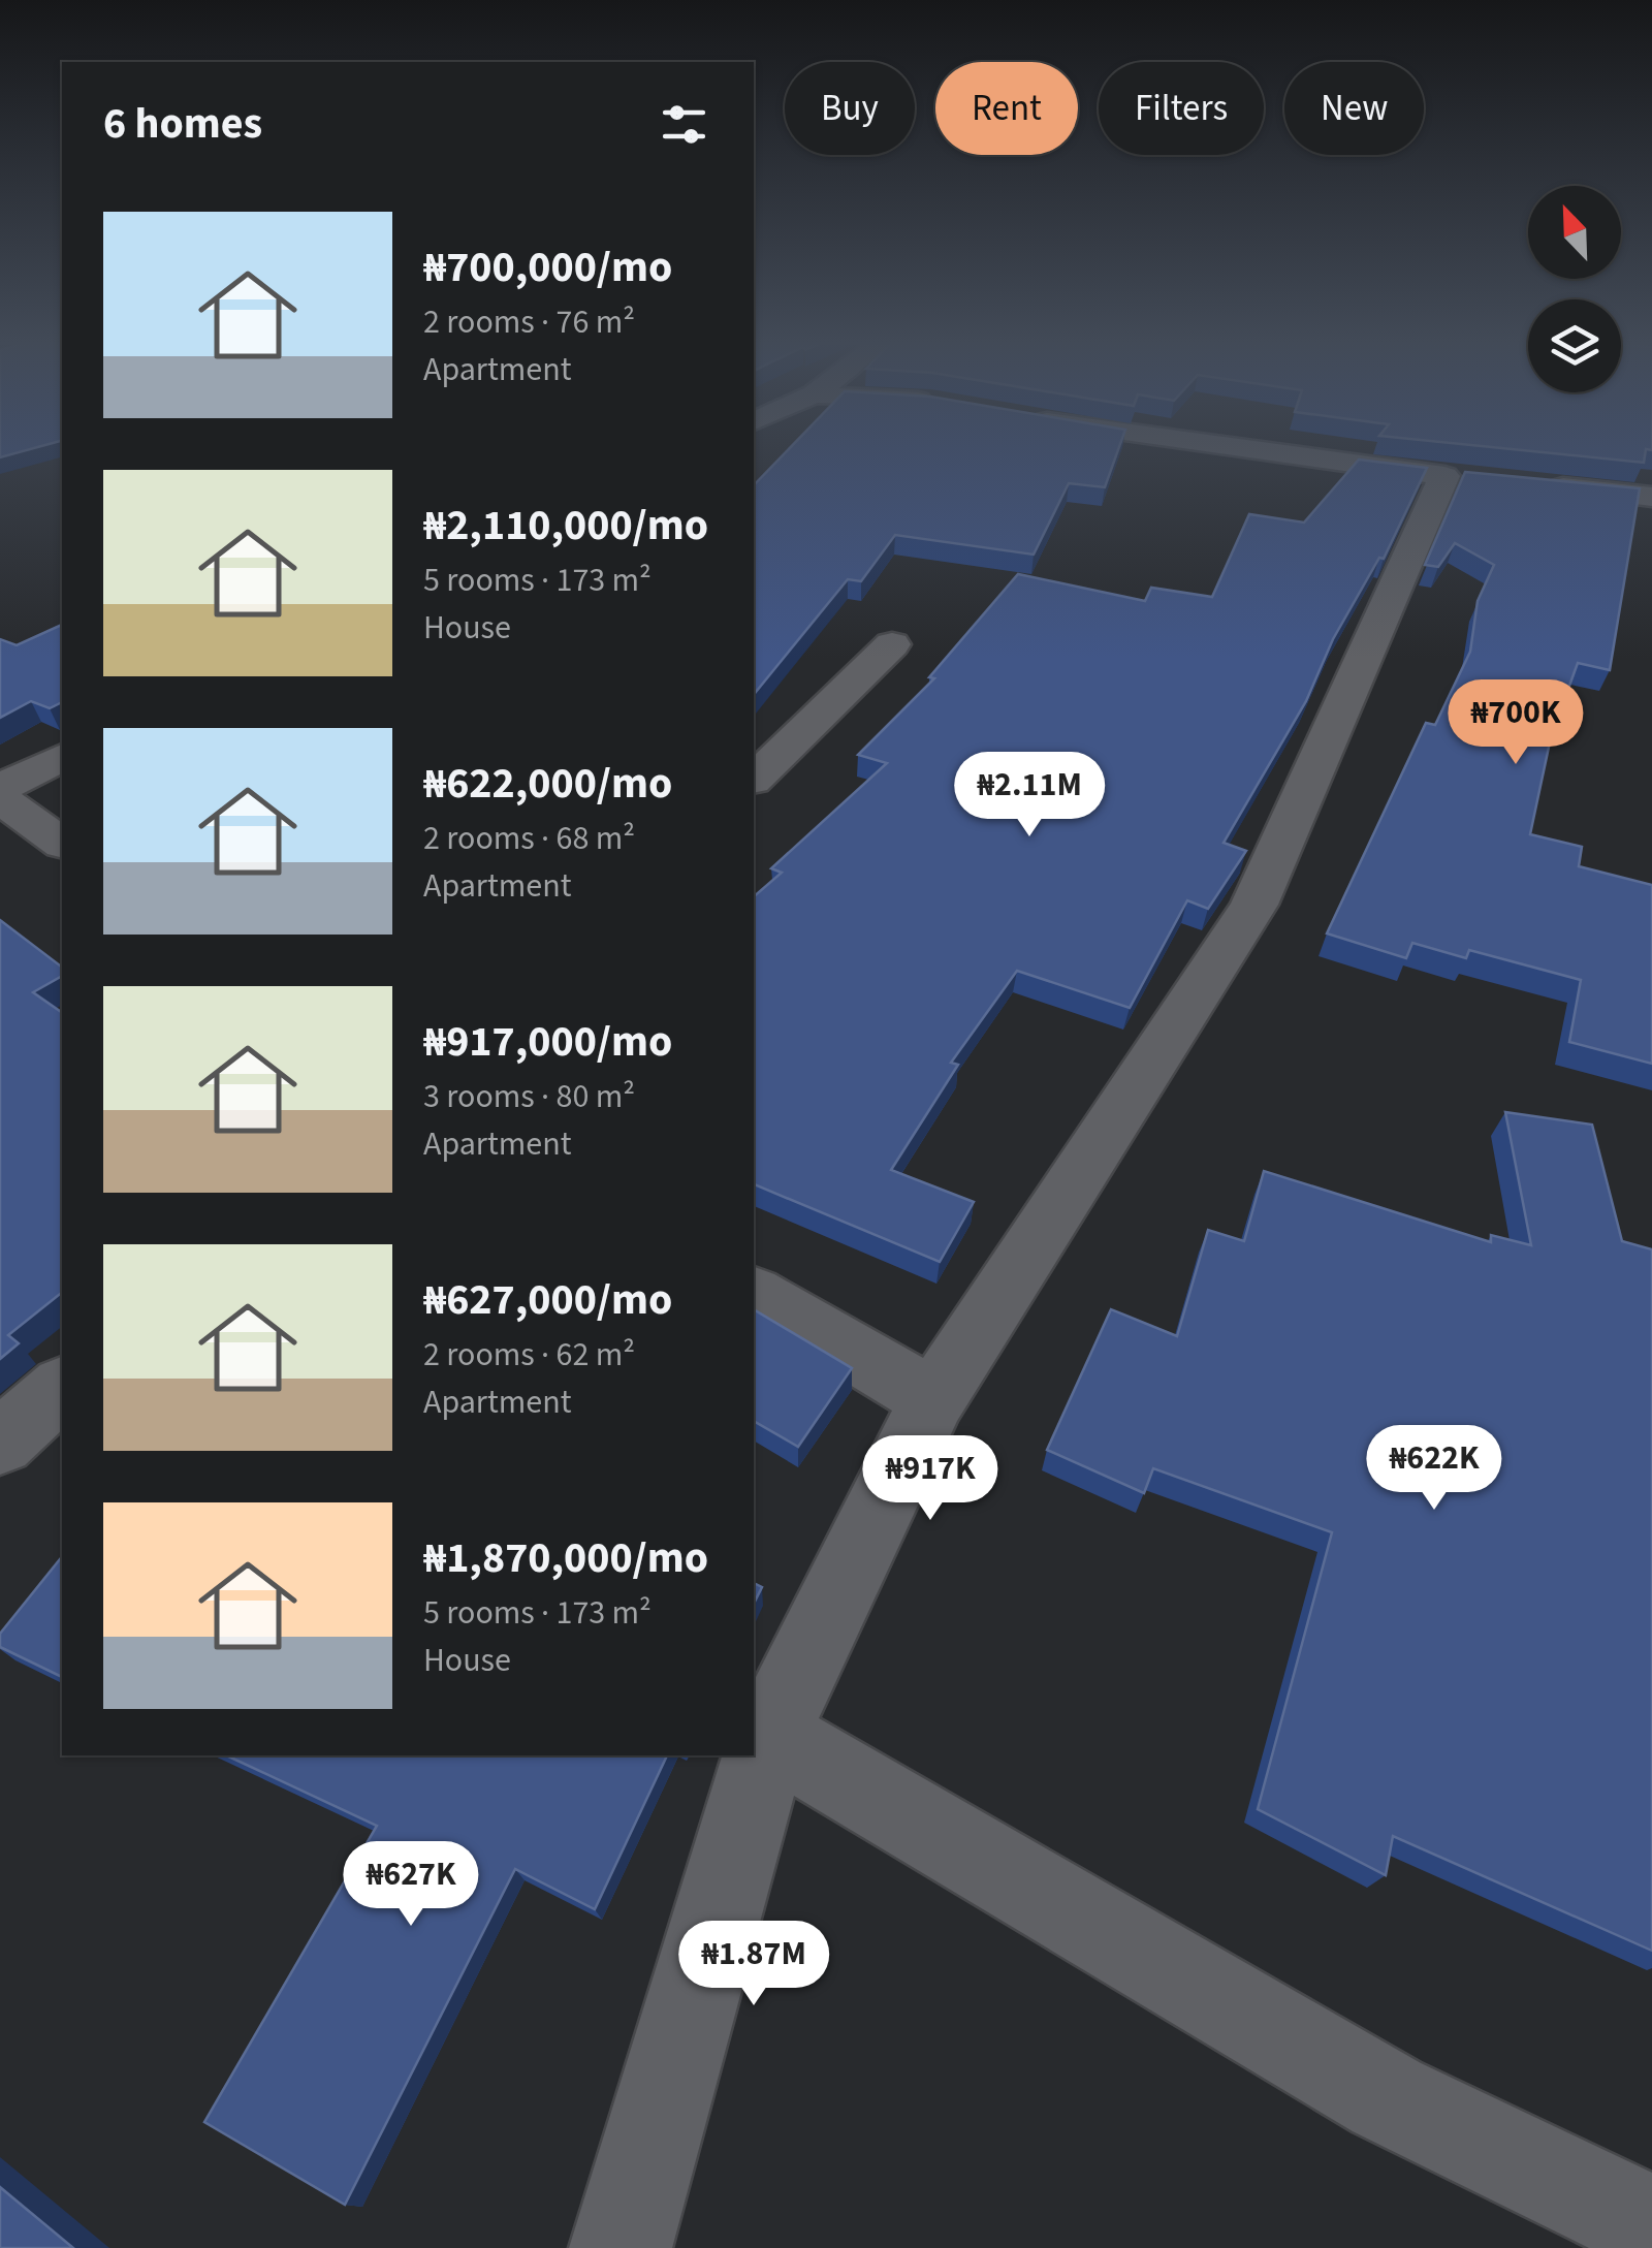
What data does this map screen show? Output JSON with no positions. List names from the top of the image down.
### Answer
{
  "north": "top left",
  "page": {
    "chip": [
      "Buy",
      "Rent",
      "Filters",
      "New"
    ],
    "heading": "6 homes",
    "list": [
      {
        "name": "₦700,000/mo",
        "note": "2 rooms · 76 m² · Apartment"
      },
      {
        "name": "₦2,110,000/mo",
        "note": "5 rooms · 173 m² · House"
      },
      {
        "name": "₦622,000/mo",
        "note": "2 rooms · 68 m² · Apartment"
      },
      {
        "name": "₦917,000/mo",
        "note": "3 rooms · 80 m² · Apartment"
      },
      {
        "name": "₦627,000/mo",
        "note": "2 rooms · 62 m² · Apartment"
      },
      {
        "name": "₦1,870,000/mo",
        "note": "5 rooms · 173 m² · House"
      }
    ],
    "price": [
      "₦700K",
      "₦2.11M",
      "₦622K",
      "₦917K",
      "₦627K",
      "₦1.87M"
    ]
  }
}
